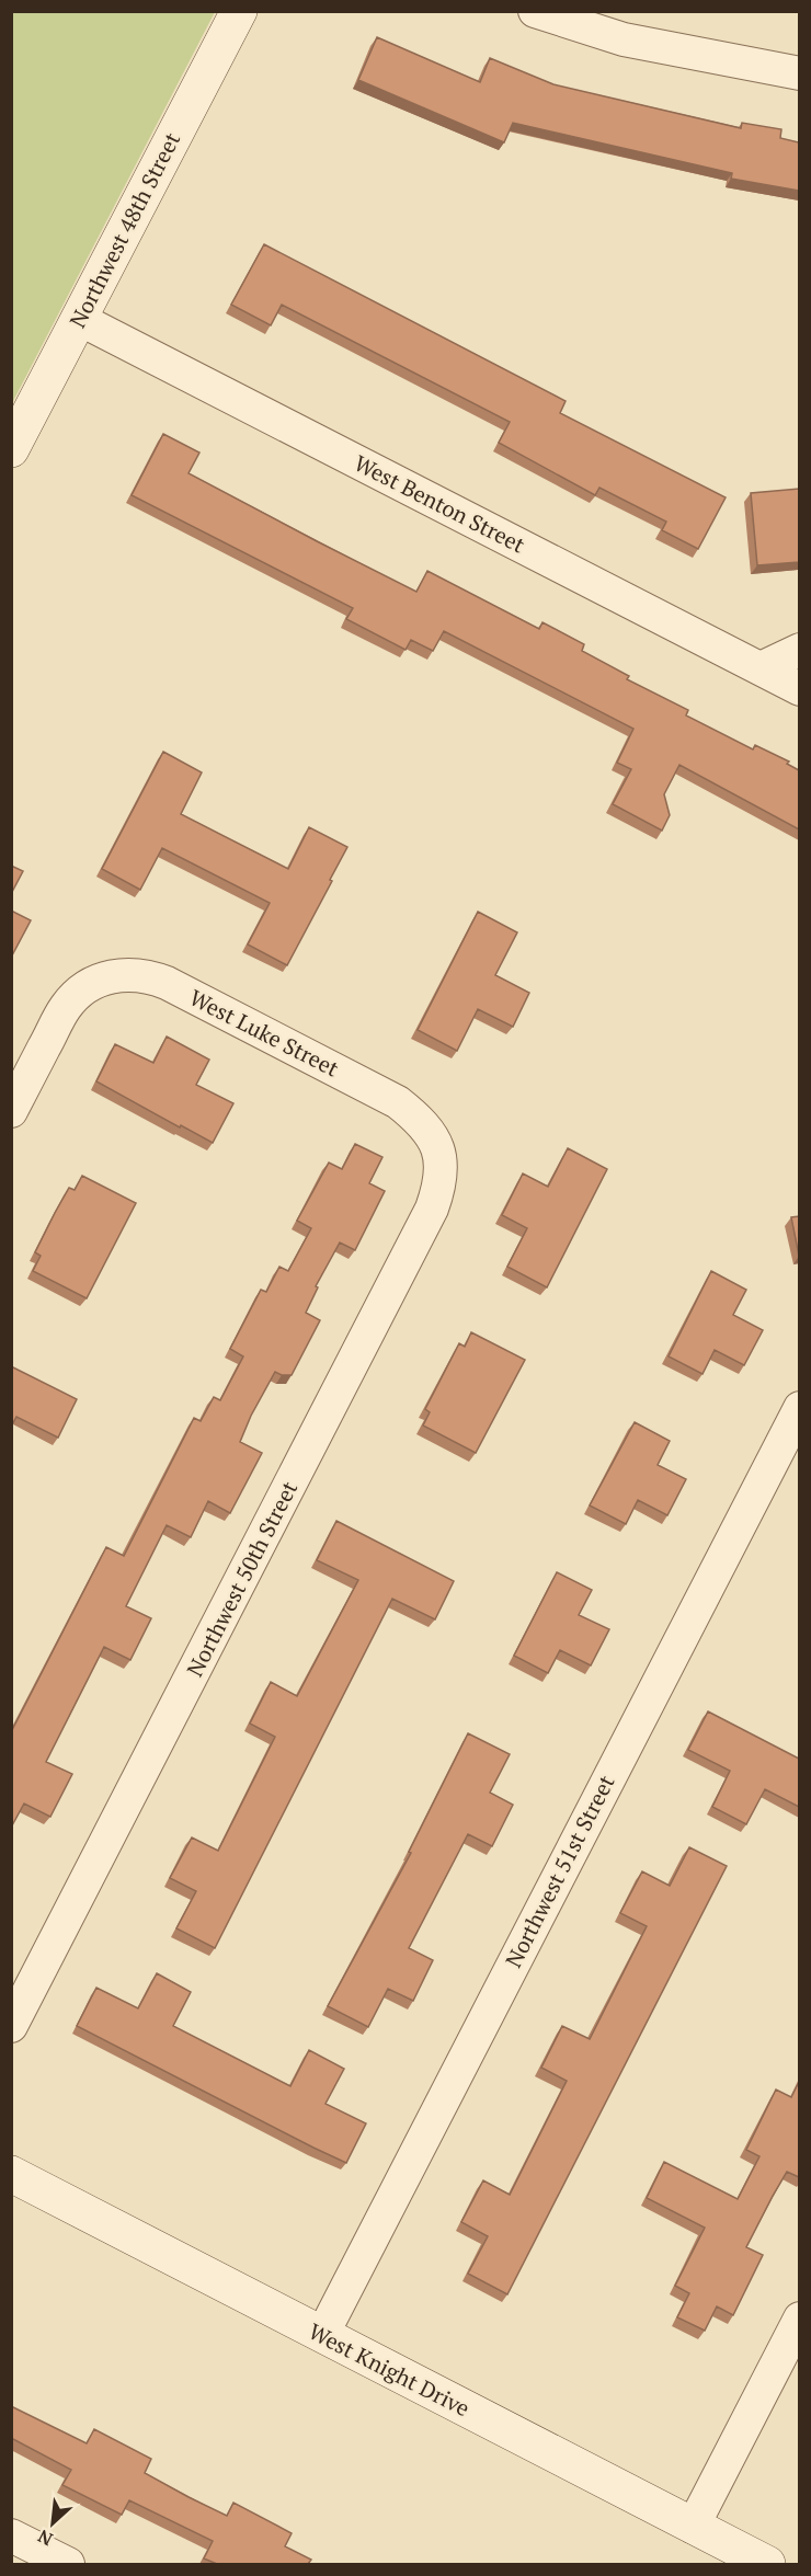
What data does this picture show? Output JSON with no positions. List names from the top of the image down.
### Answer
{
  "streets": {
    "street": [
      "Northwest 48th Street",
      "West Benton Street",
      "West Luke Street",
      "Northwest 50th Street",
      "Northwest 51st Street",
      "West Knight Drive"
    ]
  },
  "crossings": [
    ["Northwest 48th Street", "West Benton Street"],
    ["West Luke Street", "Northwest 50th Street"],
    ["Northwest 51st Street", "West Knight Drive"]
  ],
  "north": "bottom left"
}
